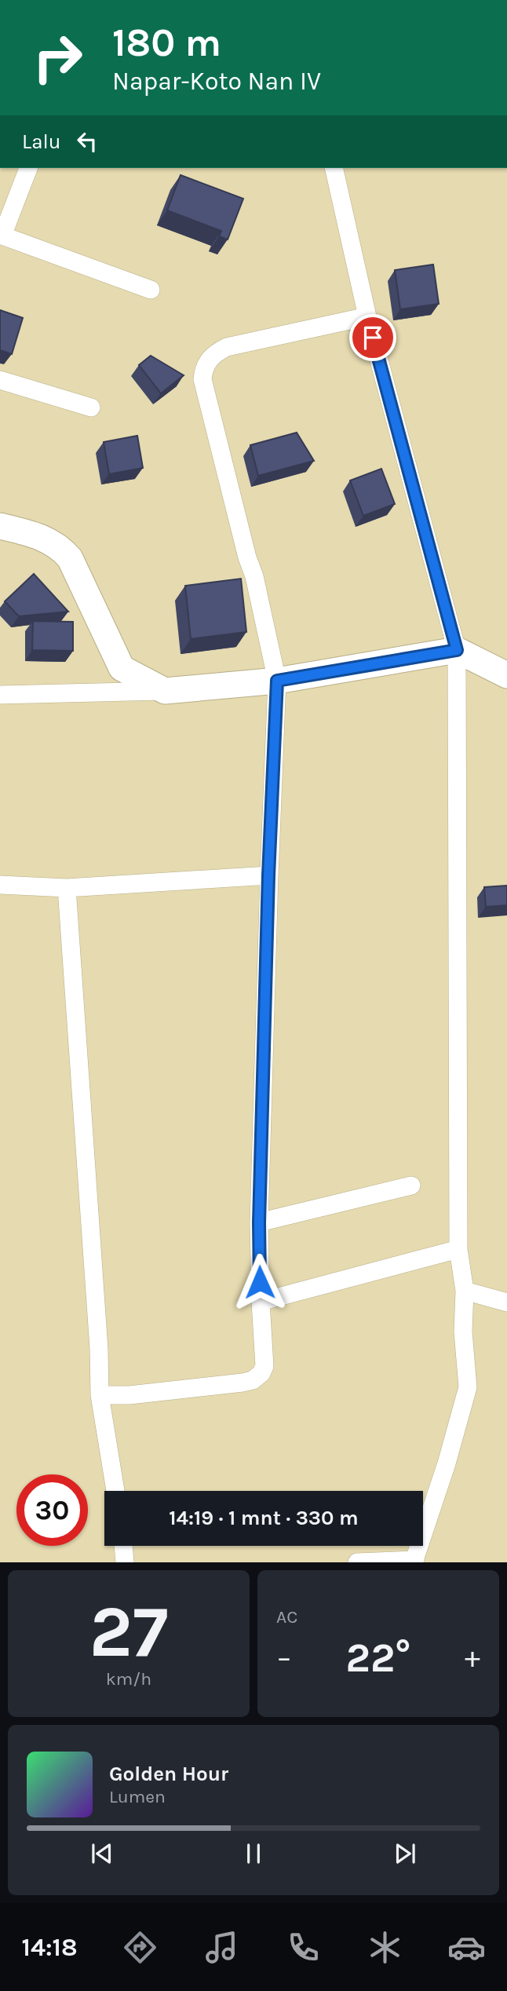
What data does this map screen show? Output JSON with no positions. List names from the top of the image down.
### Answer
{
  "page": {
    "turn": ["180 m", "Napar-Koto Nan IV"],
    "then": "Lalu",
    "limit": "30",
    "trip": "14:19 · 1 mnt · 330 m",
    "tile": [
      ["27", "km/h"],
      "AC"
    ],
    "heat": ["−", "22°", "+"],
    "song": ["Golden Hour", "Lumen"],
    "tabs": "14:18"
  }
}
